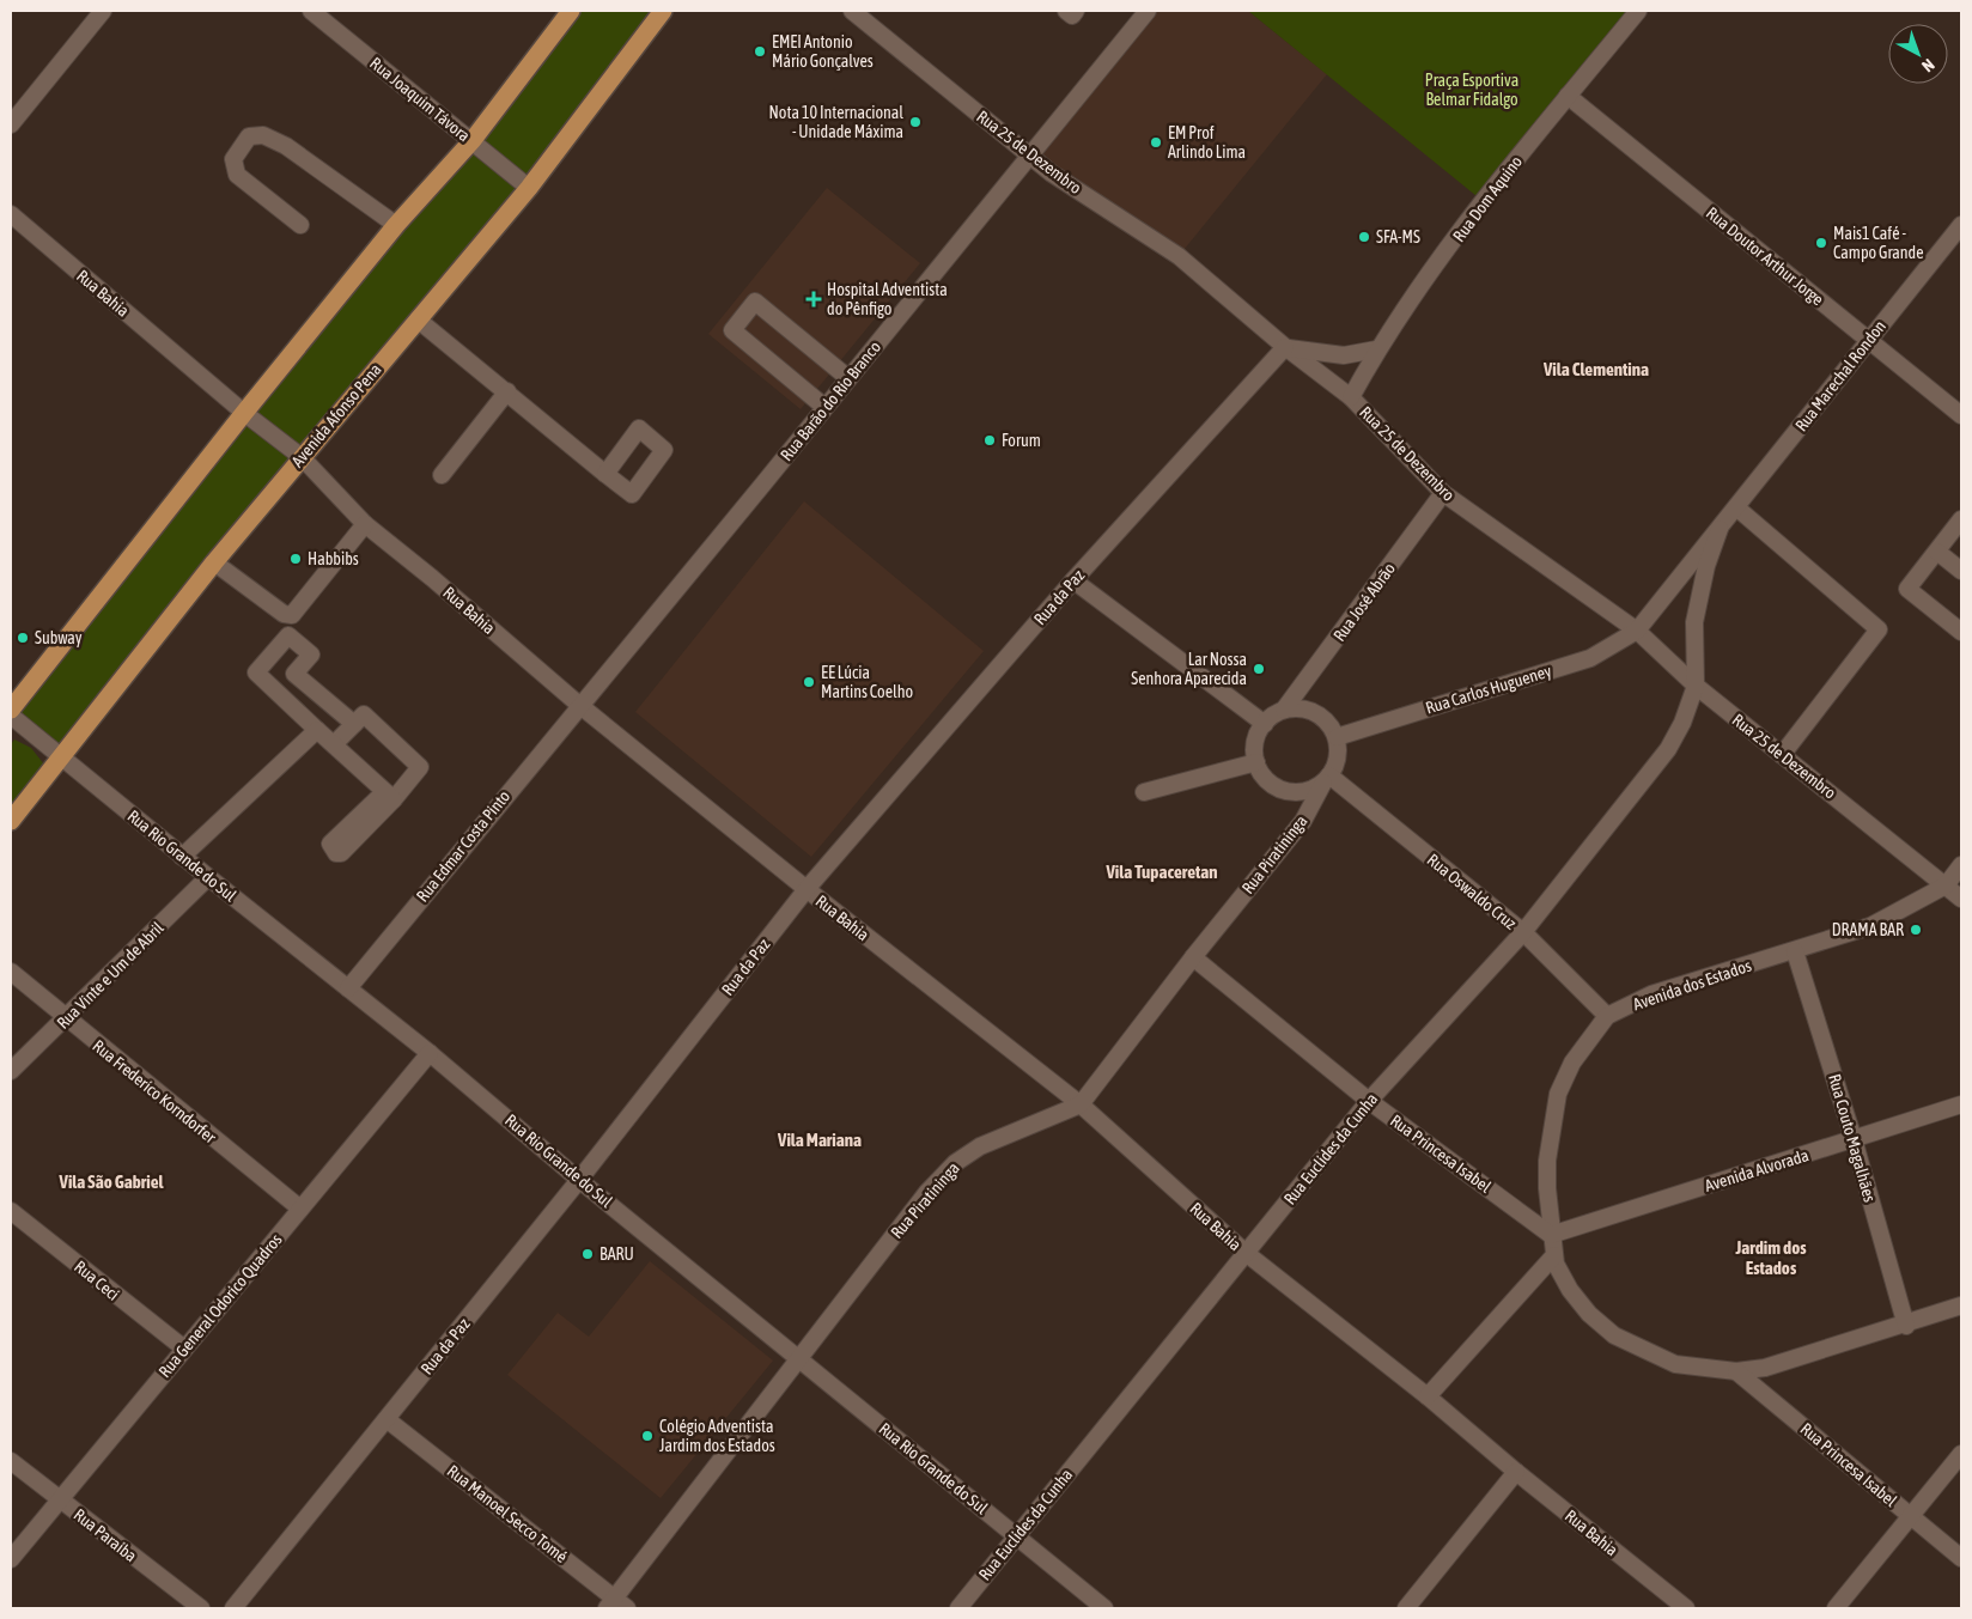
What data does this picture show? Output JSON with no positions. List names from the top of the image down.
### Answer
{
  "streets": {
    "main road": ["Avenida Afonso Pena"],
    "street": [
      "Rua Joaquim Távora",
      "Rua 25 de Dezembro",
      "Rua Dom Aquino",
      "Rua Doutor Arthur Jorge",
      "Rua Bahia",
      "Rua Marechal Rondon",
      "Rua Barão do Rio Branco",
      "Rua da Paz",
      "Rua José Abrão",
      "Rua Carlos Hugueney",
      "Rua Edmar Costa Pinto",
      "Rua Piratininga",
      "Rua Rio Grande do Sul",
      "Rua Oswaldo Cruz",
      "Rua Vinte e Um de Abril",
      "Avenida dos Estados",
      "Rua Frederico Korndorfer",
      "Rua Couto Magalhães",
      "Rua Euclides da Cunha",
      "Rua Princesa Isabel",
      "Avenida Alvorada",
      "Rua Ceci",
      "Rua General Odorico Quadros",
      "Rua Manoel Secco Tomé",
      "Rua Paraíba"
    ]
  },
  "crossings": [
    ["Rua Joaquim Távora", "Avenida Afonso Pena"],
    ["Rua 25 de Dezembro", "Rua Dom Aquino"],
    ["Rua 25 de Dezembro", "Rua Marechal Rondon"],
    ["Rua 25 de Dezembro", "Rua Barão do Rio Branco"],
    ["Rua 25 de Dezembro", "Rua da Paz"],
    ["Rua 25 de Dezembro", "Rua José Abrão"],
    ["Rua 25 de Dezembro", "Rua Carlos Hugueney"],
    ["Rua 25 de Dezembro", "Avenida dos Estados"],
    ["Rua 25 de Dezembro", "Rua Euclides da Cunha"],
    ["Rua Dom Aquino", "Rua Doutor Arthur Jorge"],
    ["Rua Doutor Arthur Jorge", "Rua Marechal Rondon"],
    ["Rua Bahia", "Rua Barão do Rio Branco"],
    ["Rua Bahia", "Avenida Afonso Pena"],
    ["Rua Bahia", "Rua da Paz"],
    ["Rua Bahia", "Rua Edmar Costa Pinto"],
    ["Rua Bahia", "Rua Piratininga"],
    ["Rua Bahia", "Rua Euclides da Cunha"],
    ["Rua Marechal Rondon", "Rua Carlos Hugueney"],
    ["Rua Marechal Rondon", "Rua Euclides da Cunha"],
    ["Rua Barão do Rio Branco", "Rua Edmar Costa Pinto"],
    ["Avenida Afonso Pena", "Rua Rio Grande do Sul"],
    ["Rua da Paz", "Rua Rio Grande do Sul"],
    ["Rua da Paz", "Rua Manoel Secco Tomé"],
    ["Rua José Abrão", "Rua Carlos Hugueney"],
    ["Rua José Abrão", "Rua Piratininga"],
    ["Rua José Abrão", "Rua Oswaldo Cruz"],
    ["Rua Carlos Hugueney", "Rua Piratininga"],
    ["Rua Carlos Hugueney", "Rua Oswaldo Cruz"],
    ["Rua Edmar Costa Pinto", "Rua Rio Grande do Sul"],
    ["Rua Piratininga", "Rua Rio Grande do Sul"],
    ["Rua Piratininga", "Rua Oswaldo Cruz"],
    ["Rua Piratininga", "Rua Princesa Isabel"],
    ["Rua Piratininga", "Rua Manoel Secco Tomé"],
    ["Rua Rio Grande do Sul", "Rua Vinte e Um de Abril"],
    ["Rua Rio Grande do Sul", "Rua Euclides da Cunha"],
    ["Rua Rio Grande do Sul", "Rua General Odorico Quadros"],
    ["Rua Oswaldo Cruz", "Avenida dos Estados"],
    ["Rua Oswaldo Cruz", "Rua Euclides da Cunha"],
    ["Rua Vinte e Um de Abril", "Rua Frederico Korndorfer"],
    ["Avenida dos Estados", "Rua Couto Magalhães"],
    ["Avenida dos Estados", "Rua Princesa Isabel"],
    ["Avenida dos Estados", "Avenida Alvorada"],
    ["Rua Frederico Korndorfer", "Rua General Odorico Quadros"],
    ["Rua Couto Magalhães", "Avenida Alvorada"],
    ["Rua Euclides da Cunha", "Rua Princesa Isabel"],
    ["Rua Princesa Isabel", "Avenida Alvorada"],
    ["Rua Ceci", "Rua General Odorico Quadros"],
    ["Rua General Odorico Quadros", "Rua Paraíba"]
  ],
  "districts": [
    "Vila Clementina",
    "Vila Tupaceretan",
    "Vila Mariana",
    "Vila São Gabriel",
    "Jardim dos Estados"
  ],
  "parks": ["Praça Esportiva Belmar Fidalgo"],
  "places": {
    "other": [
      "EMEI Antonio Mário Gonçalves",
      "Nota 10 Internacional - Unidade Máxima",
      "EM Prof Arlindo Lima",
      "SFA-MS",
      "Mais1 Café - Campo Grande",
      "Forum",
      "Habbibs",
      "Subway",
      "Lar Nossa Senhora Aparecida",
      "EE Lúcia Martins Coelho",
      "DRAMA BAR",
      "BARU",
      "Colégio Adventista Jardim dos Estados"
    ],
    "health": ["Hospital Adventista do Pênfigo"]
  },
  "north": "bottom right"
}
